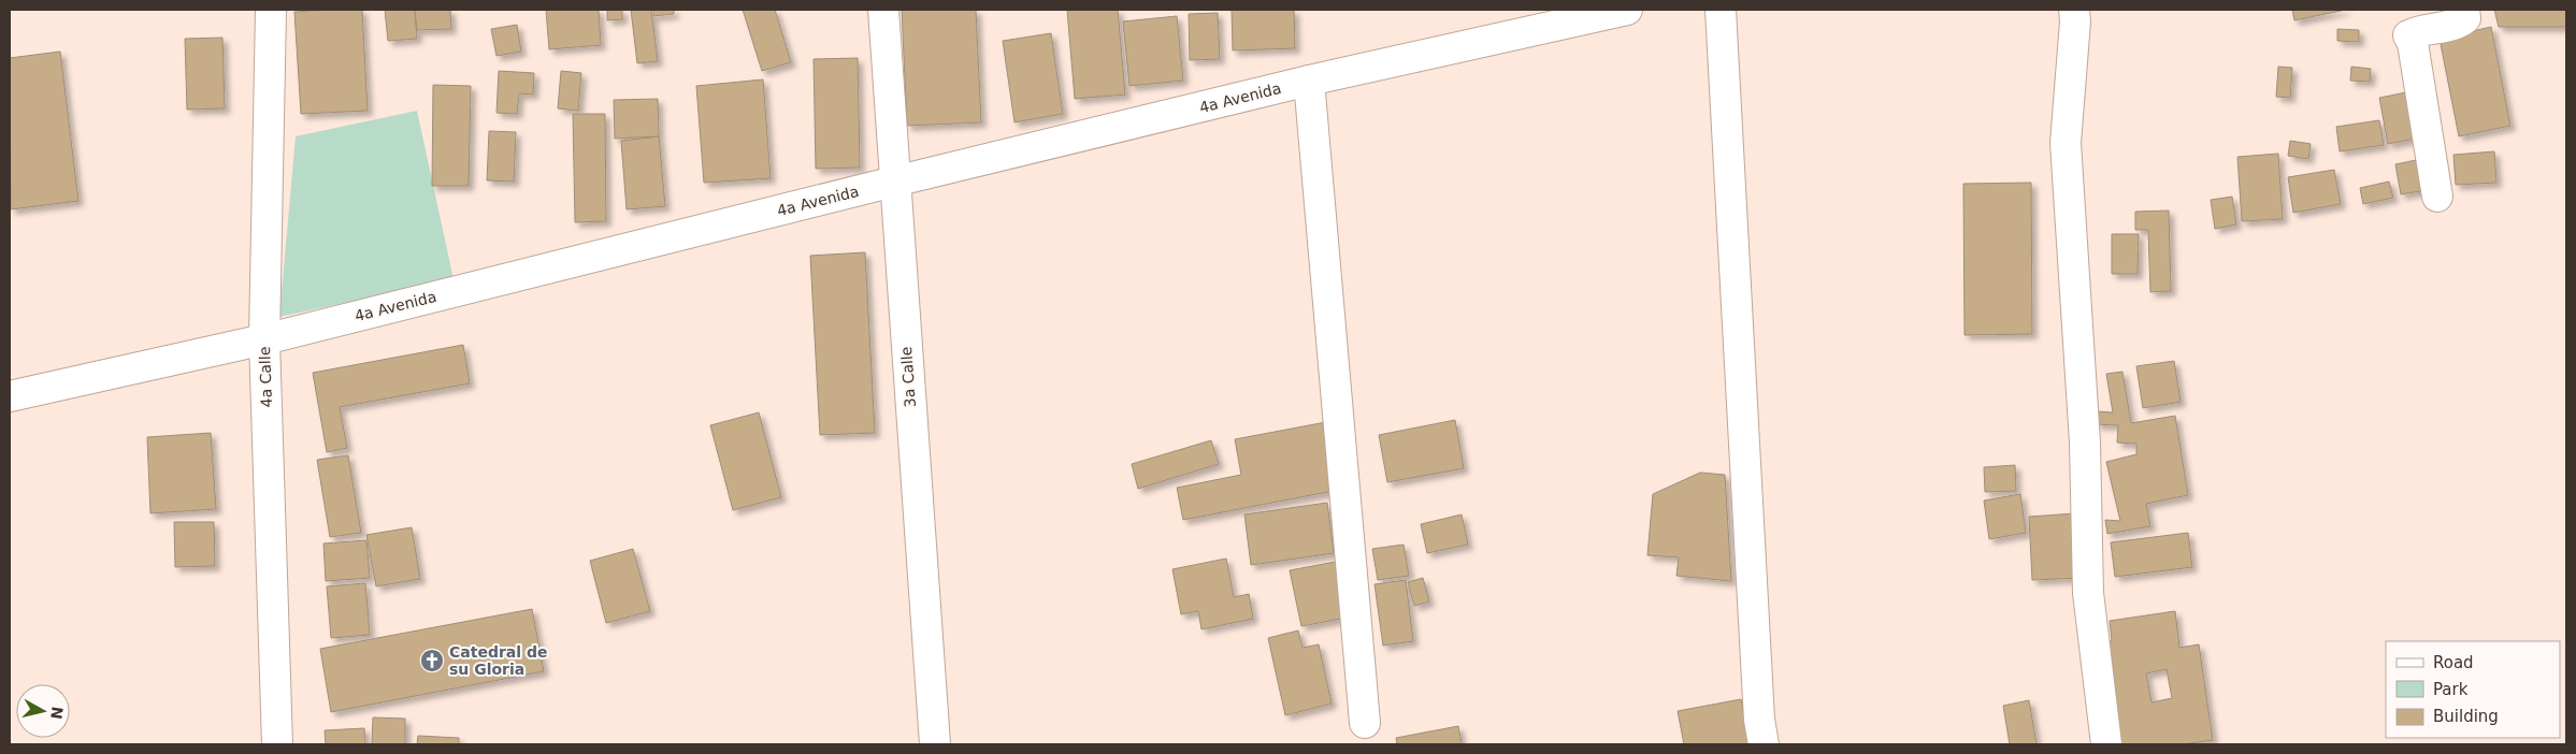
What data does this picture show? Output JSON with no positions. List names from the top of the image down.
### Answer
{
  "streets": {
    "street": ["4a Avenida", "4a Calle", "3a Calle"]
  },
  "crossings": [
    ["4a Avenida", "4a Calle"],
    ["4a Avenida", "3a Calle"]
  ],
  "places": {
    "church": ["Catedral de su Gloria"]
  },
  "legend": ["Road", "Park", "Building"],
  "north": "right"
}
